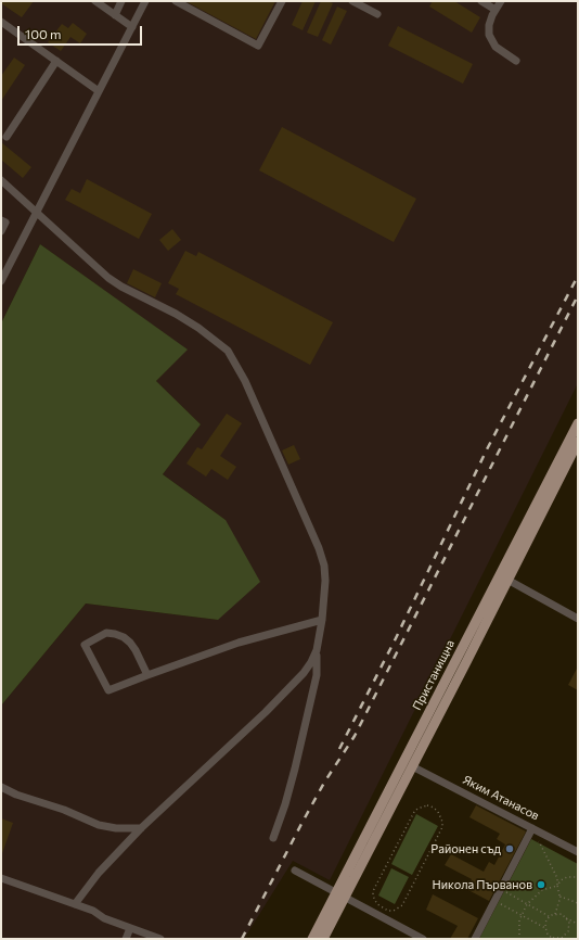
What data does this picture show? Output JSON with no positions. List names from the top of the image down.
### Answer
{
  "streets": {
    "main road": ["Пристанищна"],
    "street": ["Яким Атанасов"]
  },
  "crossings": [
    ["Пристанищна", "Яким Атанасов"]
  ],
  "places": ["Районен съд", "Никола Първанов"],
  "scale_bar": "100 m"
}
